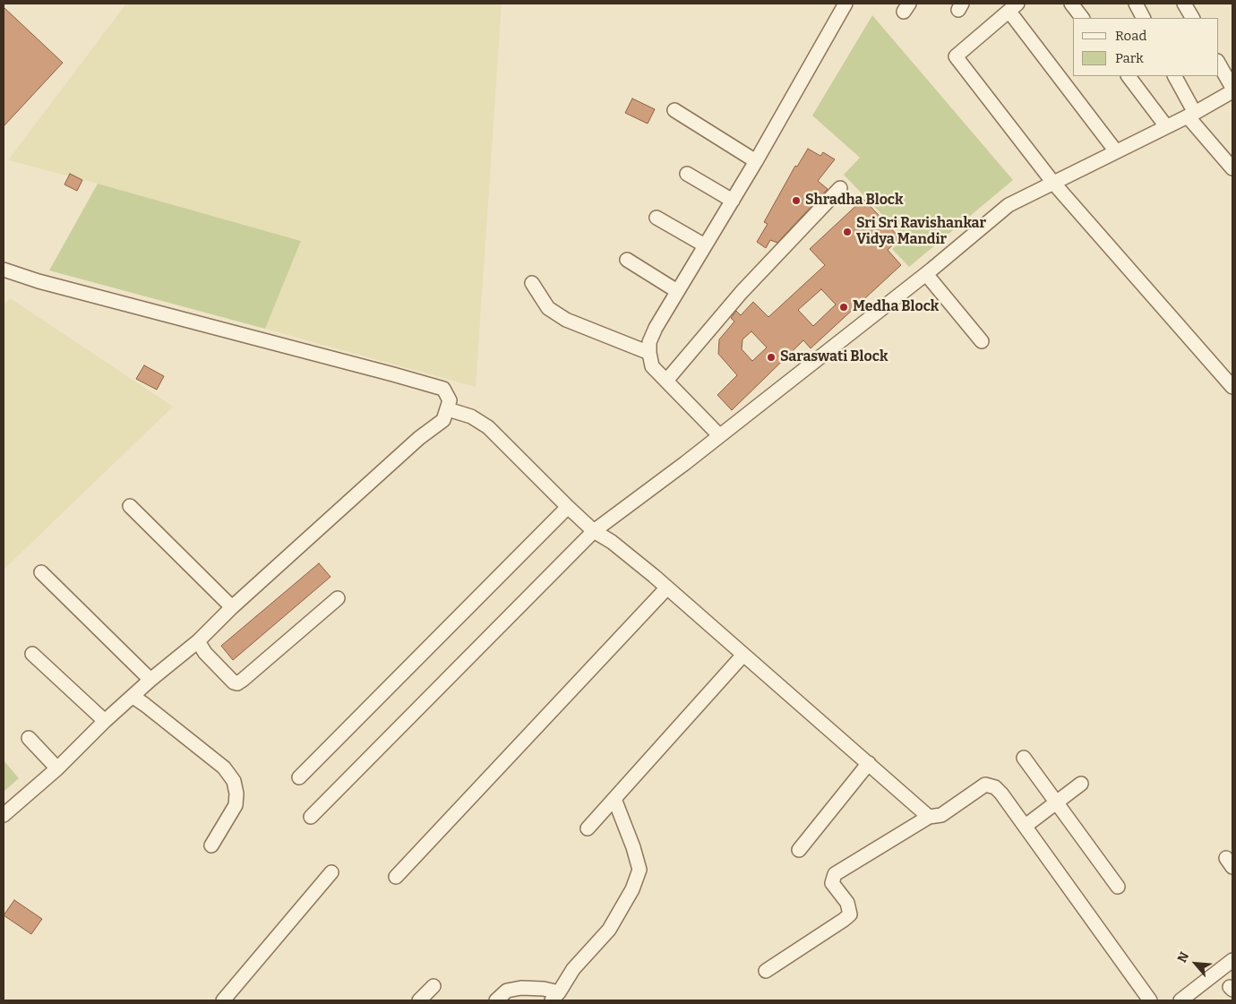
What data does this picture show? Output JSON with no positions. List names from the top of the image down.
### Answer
{
  "places": [
    "Shradha Block",
    "Sri Sri Ravishankar Vidya Mandir",
    "Medha Block",
    "Saraswati Block"
  ],
  "legend": ["Road", "Park"],
  "north": "top left"
}
